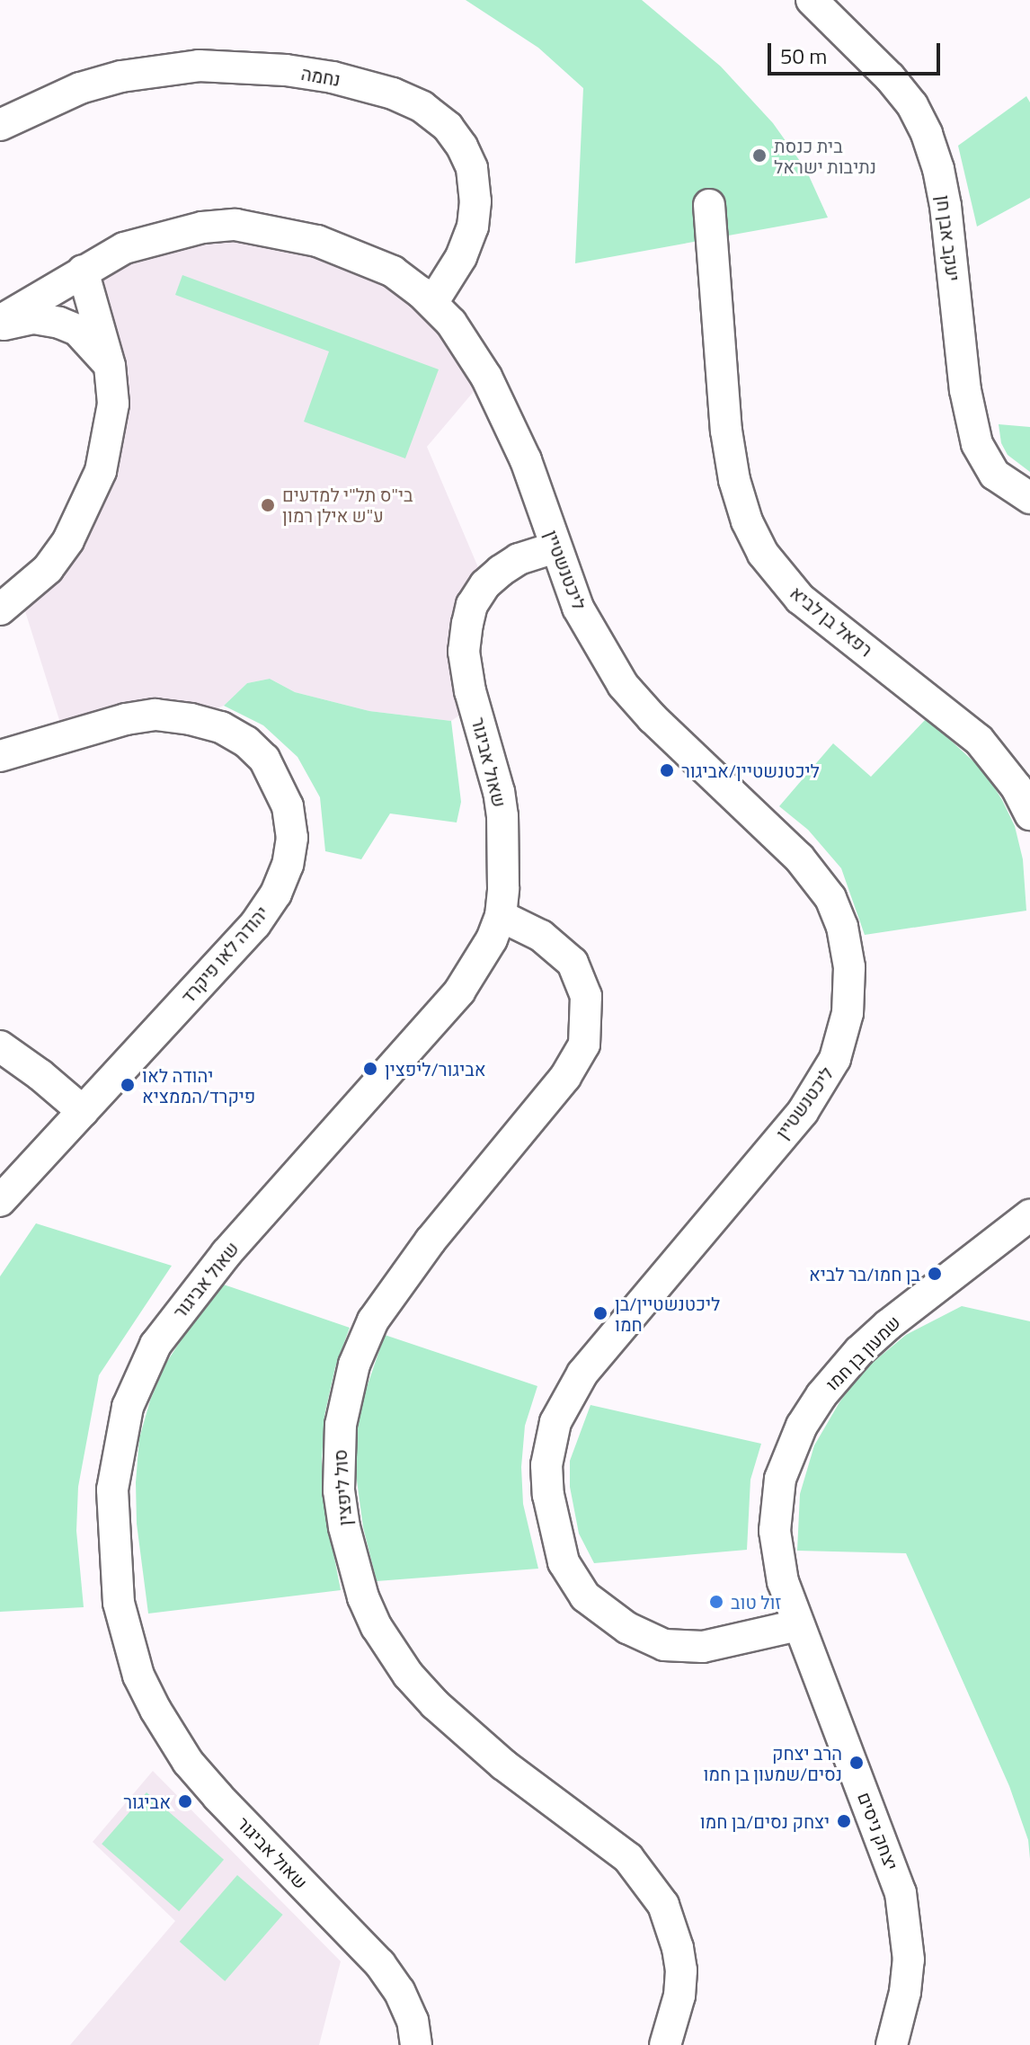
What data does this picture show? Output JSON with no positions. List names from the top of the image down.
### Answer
{
  "streets": {
    "street": [
      "נחמה",
      "יעקב אבן חן",
      "ליכטנשטיין",
      "רפאל בן לביא",
      "שאול אביגור",
      "יהודה לאו פיקרד",
      "שמעון בן חמו",
      "סול ליפצין",
      "יצחק ניסים"
    ]
  },
  "crossings": [
    ["נחמה", "ליכטנשטיין"],
    ["ליכטנשטיין", "שאול אביגור"],
    ["ליכטנשטיין", "שמעון בן חמו"],
    ["ליכטנשטיין", "יצחק ניסים"],
    ["שאול אביגור", "סול ליפצין"],
    ["שמעון בן חמו", "יצחק ניסים"]
  ],
  "places": [
    "בית כנסת נתיבות ישראל",
    "בי\"ס תל\"י למדעים ע\"ש אילן רמון",
    "ליכטנשטיין/אביגור",
    "אביגור/ליפצין",
    "יהודה לאו פיקרד/הממציא",
    "בן חמו/בר לביא",
    "ליכטנשטיין/בן חמו",
    "זול טוב",
    "הרב יצחק נסים/שמעון בן חמו",
    "אביגור",
    "יצחק נסים/בן חמו"
  ],
  "scale_bar": "50 m"
}
